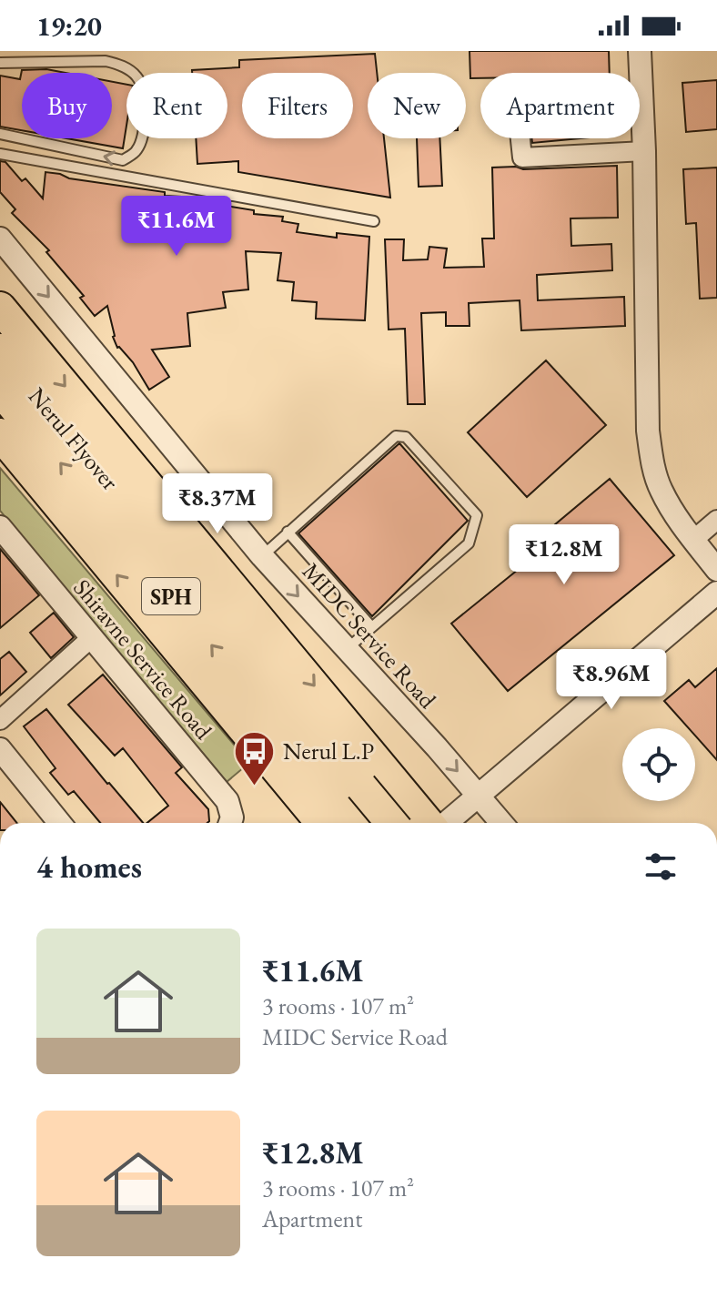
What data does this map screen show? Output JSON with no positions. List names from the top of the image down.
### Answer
{
  "streets": {
    "highway": ["Nerul Flyover", "SPH"],
    "street": ["MIDC Service Road", "Shiravne Service Road"]
  },
  "one_way": ["MIDC Service Road"],
  "places": {
    "bus stop": ["Nerul L.P"]
  },
  "page": {
    "status": "19:20",
    "chip": [
      "Buy",
      "Rent",
      "Filters",
      "New",
      "Apartment"
    ],
    "price": [
      "₹11.6M",
      "₹8.37M",
      "₹12.8M",
      "₹8.96M"
    ],
    "heading": "4 homes",
    "list": [
      {
        "name": "₹11.6M",
        "note": "3 rooms · 107 m² · MIDC Service Road"
      },
      {
        "name": "₹12.8M",
        "note": "3 rooms · 107 m² · Apartment"
      }
    ]
  }
}
